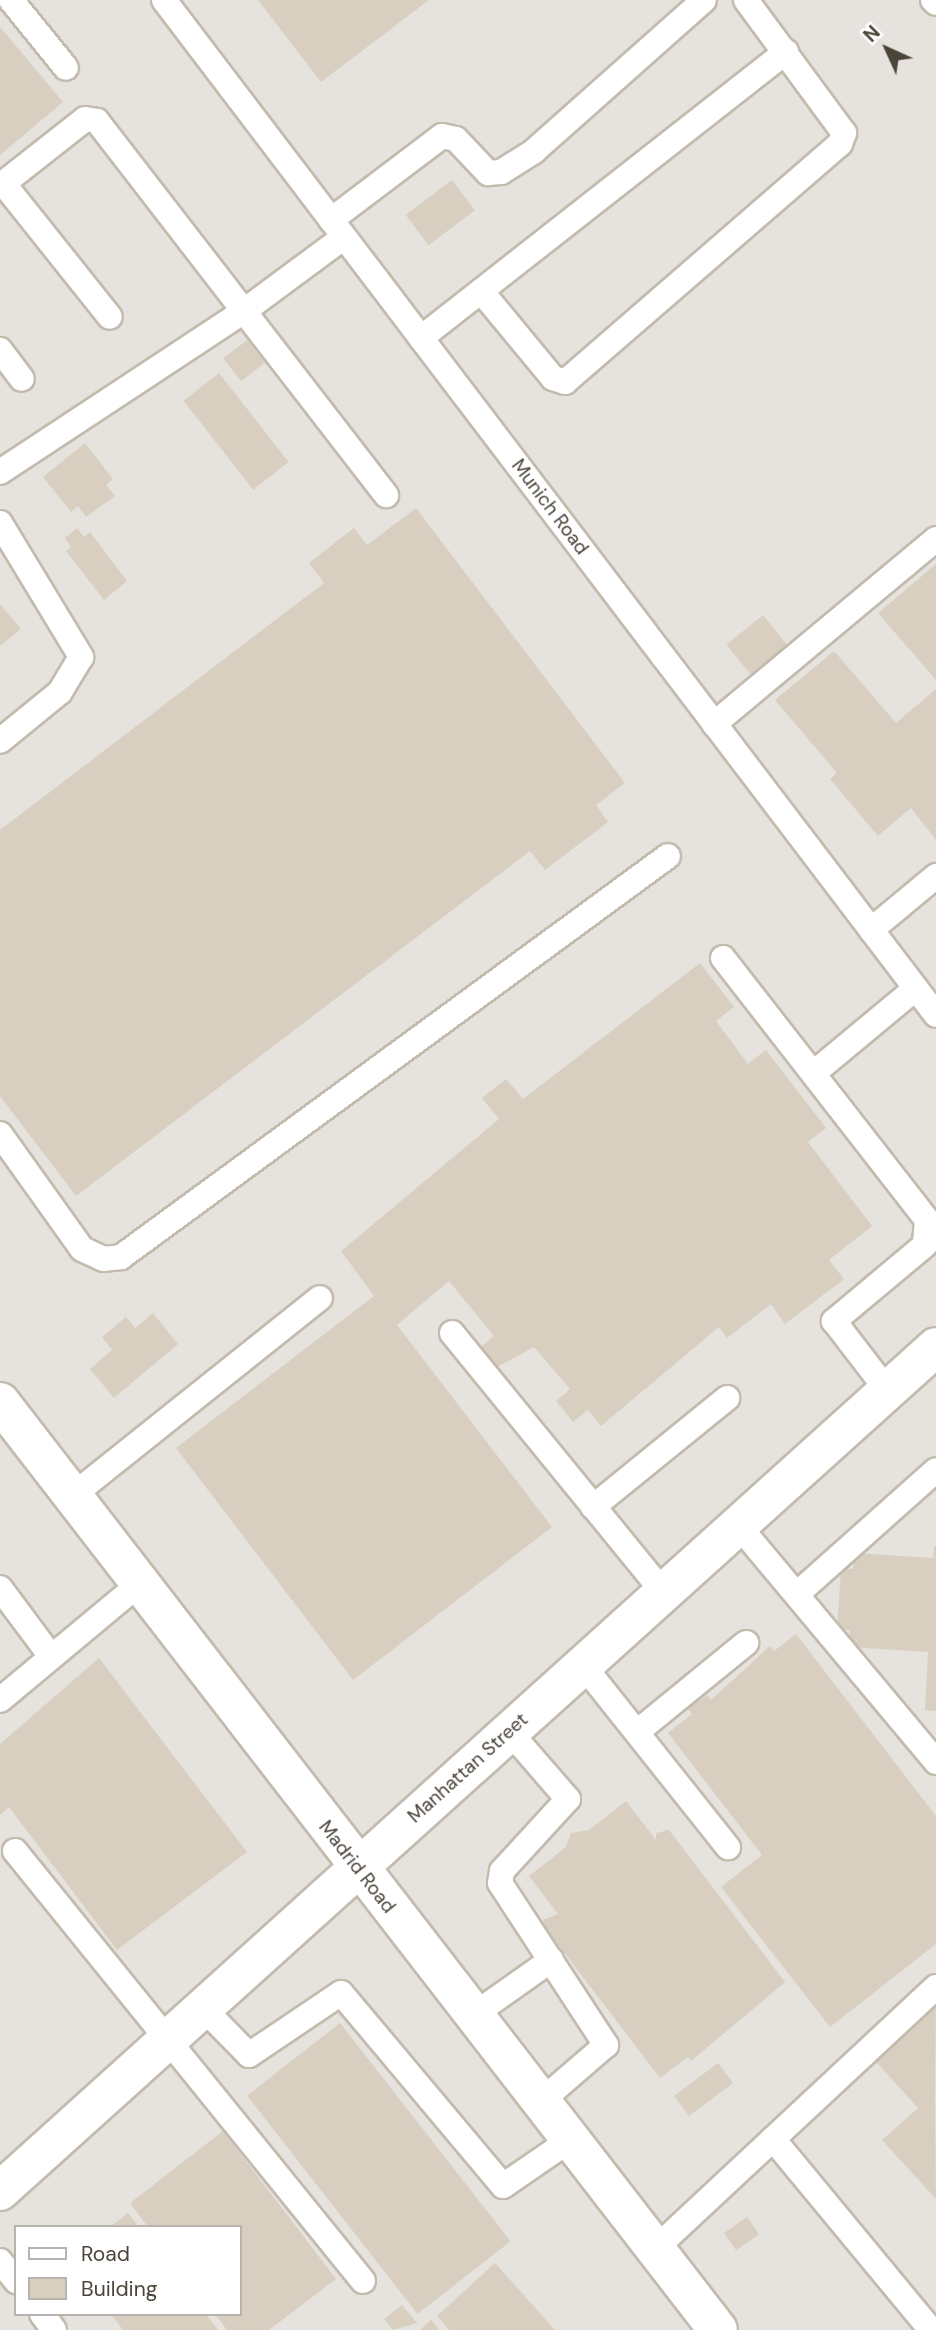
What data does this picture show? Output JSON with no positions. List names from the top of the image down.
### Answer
{
  "streets": {
    "street": ["Manhattan Street", "Madrid Road"],
    "lane": ["Munich Road"]
  },
  "crossings": [
    ["Manhattan Street", "Madrid Road"]
  ],
  "legend": ["Road", "Building"],
  "north": "top left"
}
